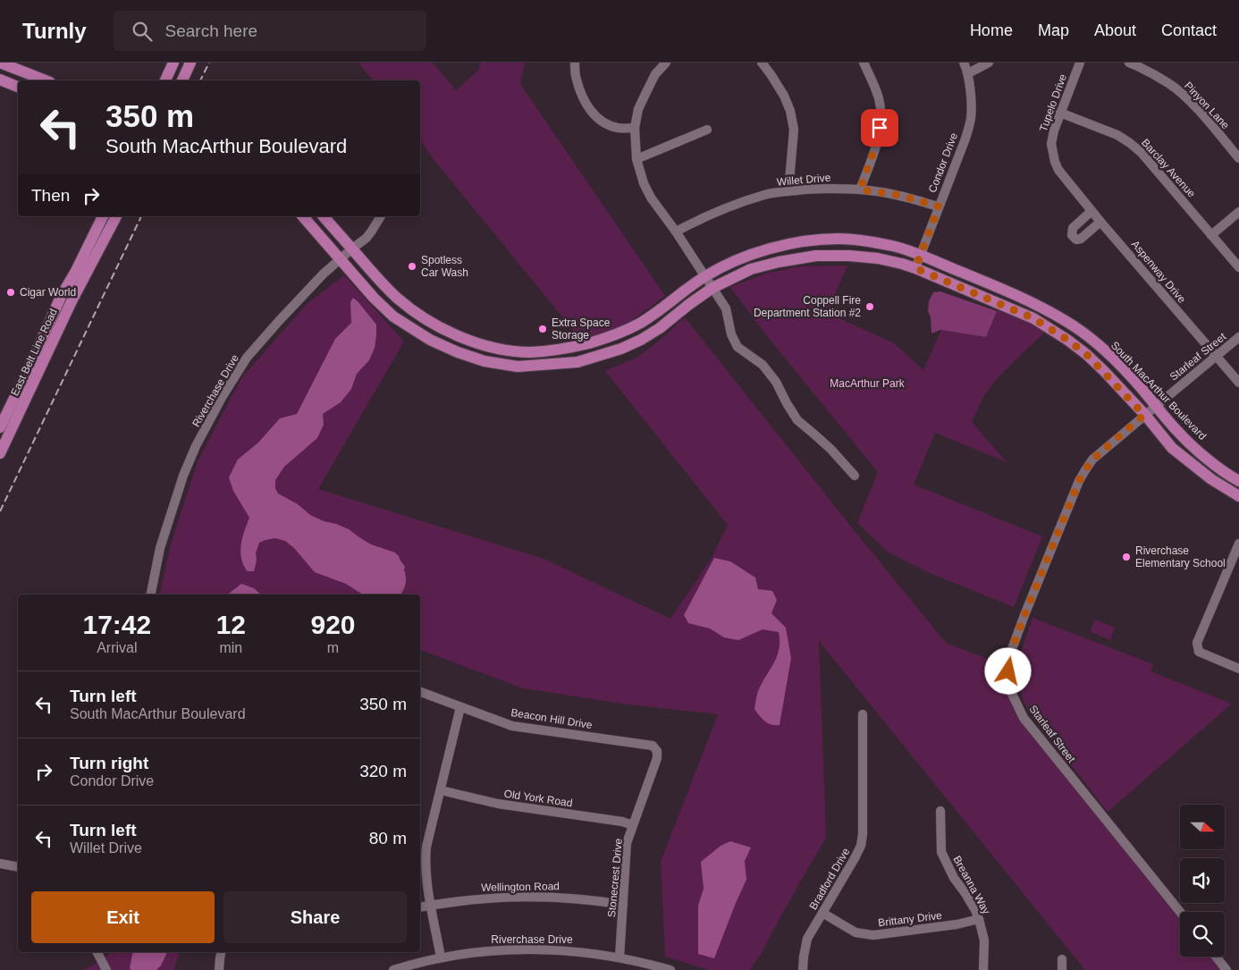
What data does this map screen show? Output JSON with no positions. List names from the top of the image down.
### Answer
{
  "streets": {
    "main road": ["East Belt Line Road", "South MacArthur Boulevard"],
    "street": [
      "Tupelo Drive",
      "Pinyon Lane",
      "Condor Drive",
      "Barclay Avenue",
      "Willet Drive",
      "Aspenway Drive",
      "Starleaf Street",
      "Riverchase Drive",
      "Beacon Hill Drive",
      "Old York Road",
      "Stonecrest Drive",
      "Bradford Drive",
      "Breanna Way",
      "Wellington Road",
      "Brittany Drive"
    ]
  },
  "crossings": [
    ["Tupelo Drive", "Barclay Avenue"],
    ["Tupelo Drive", "Aspenway Drive"],
    ["Condor Drive", "Willet Drive"],
    ["Condor Drive", "South MacArthur Boulevard"],
    ["Aspenway Drive", "Starleaf Street"],
    ["Starleaf Street", "South MacArthur Boulevard"],
    ["Riverchase Drive", "South MacArthur Boulevard"],
    ["Riverchase Drive", "Stonecrest Drive"],
    ["Beacon Hill Drive", "Stonecrest Drive"],
    ["Old York Road", "Stonecrest Drive"],
    ["Stonecrest Drive", "Wellington Road"],
    ["Bradford Drive", "Brittany Drive"],
    ["Breanna Way", "Brittany Drive"]
  ],
  "parks": ["MacArthur Park"],
  "places": [
    "Spotless Car Wash",
    "Cigar World",
    "Coppell Fire Department Station #2",
    "Extra Space Storage",
    "Riverchase Elementary School"
  ],
  "north": "right",
  "page": {
    "header": "Turnly",
    "search": "Search here",
    "nav": [
      "Home",
      "Map",
      "About",
      "Contact"
    ],
    "turn": ["350 m", "South MacArthur Boulevard"],
    "then": "Then",
    "eta": [
      "17:42",
      "Arrival",
      "12",
      "min",
      "920",
      "m"
    ],
    "list": [
      {
        "name": "Turn left",
        "note": "South MacArthur Boulevard",
        "value": "350 m"
      },
      {
        "name": "Turn right",
        "note": "Condor Drive",
        "value": "320 m"
      },
      {
        "name": "Turn left",
        "note": "Willet Drive",
        "value": "80 m"
      }
    ],
    "buttons": ["Exit", "Share"]
  }
}
